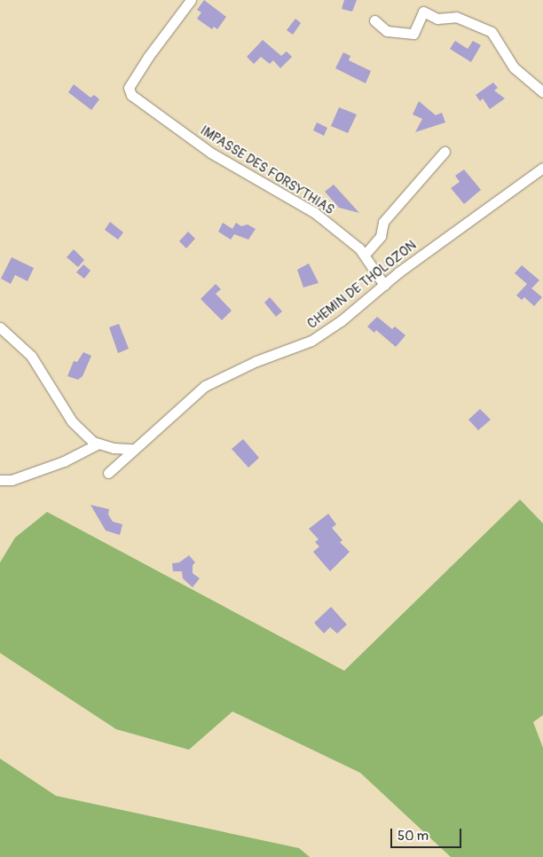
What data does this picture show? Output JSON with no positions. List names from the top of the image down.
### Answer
{
  "streets": {
    "street": ["IMPASSE DES FORSYTHIAS", "CHEMIN DE THOLOZON"]
  },
  "crossings": [
    ["IMPASSE DES FORSYTHIAS", "CHEMIN DE THOLOZON"]
  ],
  "scale_bar": "50 m"
}
